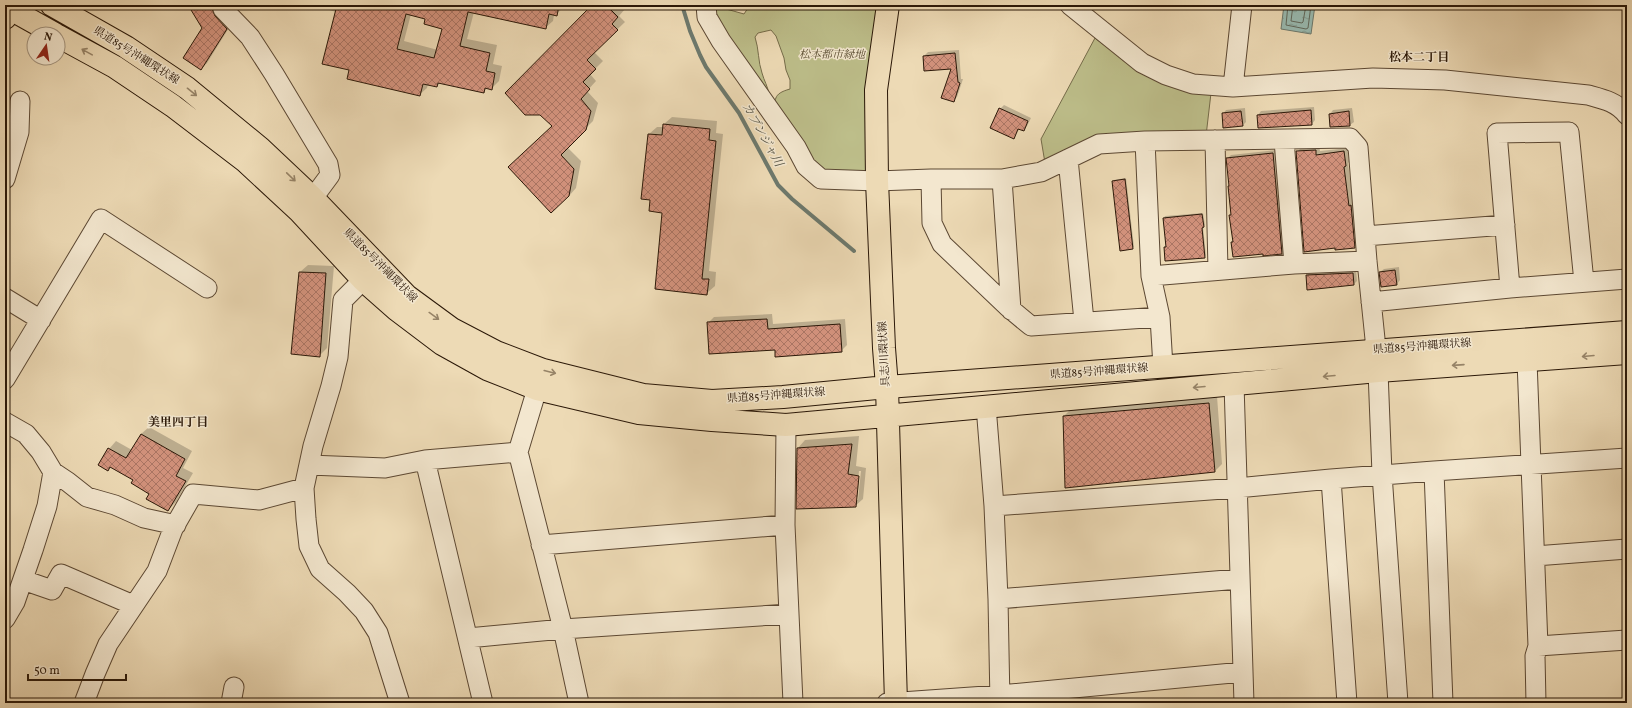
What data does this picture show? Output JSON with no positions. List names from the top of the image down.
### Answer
{
  "streets": {
    "main road": ["県道85号沖縄環状線", "具志川環状線"]
  },
  "crossings": [
    ["県道85号沖縄環状線", "具志川環状線"]
  ],
  "districts": ["松本二丁目", "美里四丁目"],
  "water": ["カブンジャ川"],
  "parks": ["松本都市緑地"],
  "scale_bar": "50 m",
  "north": "top"
}
